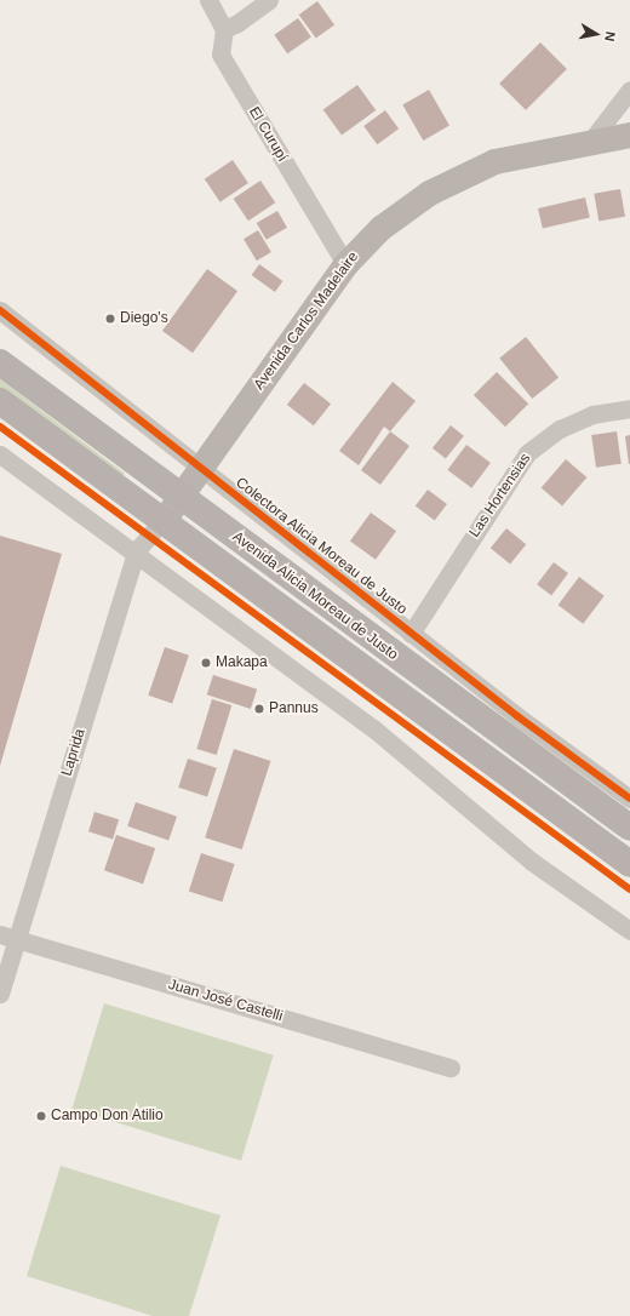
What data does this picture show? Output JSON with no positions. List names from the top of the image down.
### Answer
{
  "streets": {
    "main road": ["Avenida Carlos Madelaire", "Avenida Alicia Moreau de Justo"],
    "street": [
      "El Curupí",
      "Las Hortensias",
      "Colectora Alicia Moreau de Justo",
      "Laprida",
      "Juan José Castelli"
    ]
  },
  "crossings": [
    ["El Curupí", "Avenida Carlos Madelaire"],
    ["Avenida Carlos Madelaire", "Colectora Alicia Moreau de Justo"],
    ["Avenida Carlos Madelaire", "Avenida Alicia Moreau de Justo"],
    ["Avenida Carlos Madelaire", "Laprida"],
    ["Las Hortensias", "Colectora Alicia Moreau de Justo"],
    ["Avenida Alicia Moreau de Justo", "Laprida"],
    ["Laprida", "Juan José Castelli"]
  ],
  "places": [
    "Diego's",
    "Makapa",
    "Pannus",
    "Campo Don Atilio"
  ],
  "north": "right"
}
